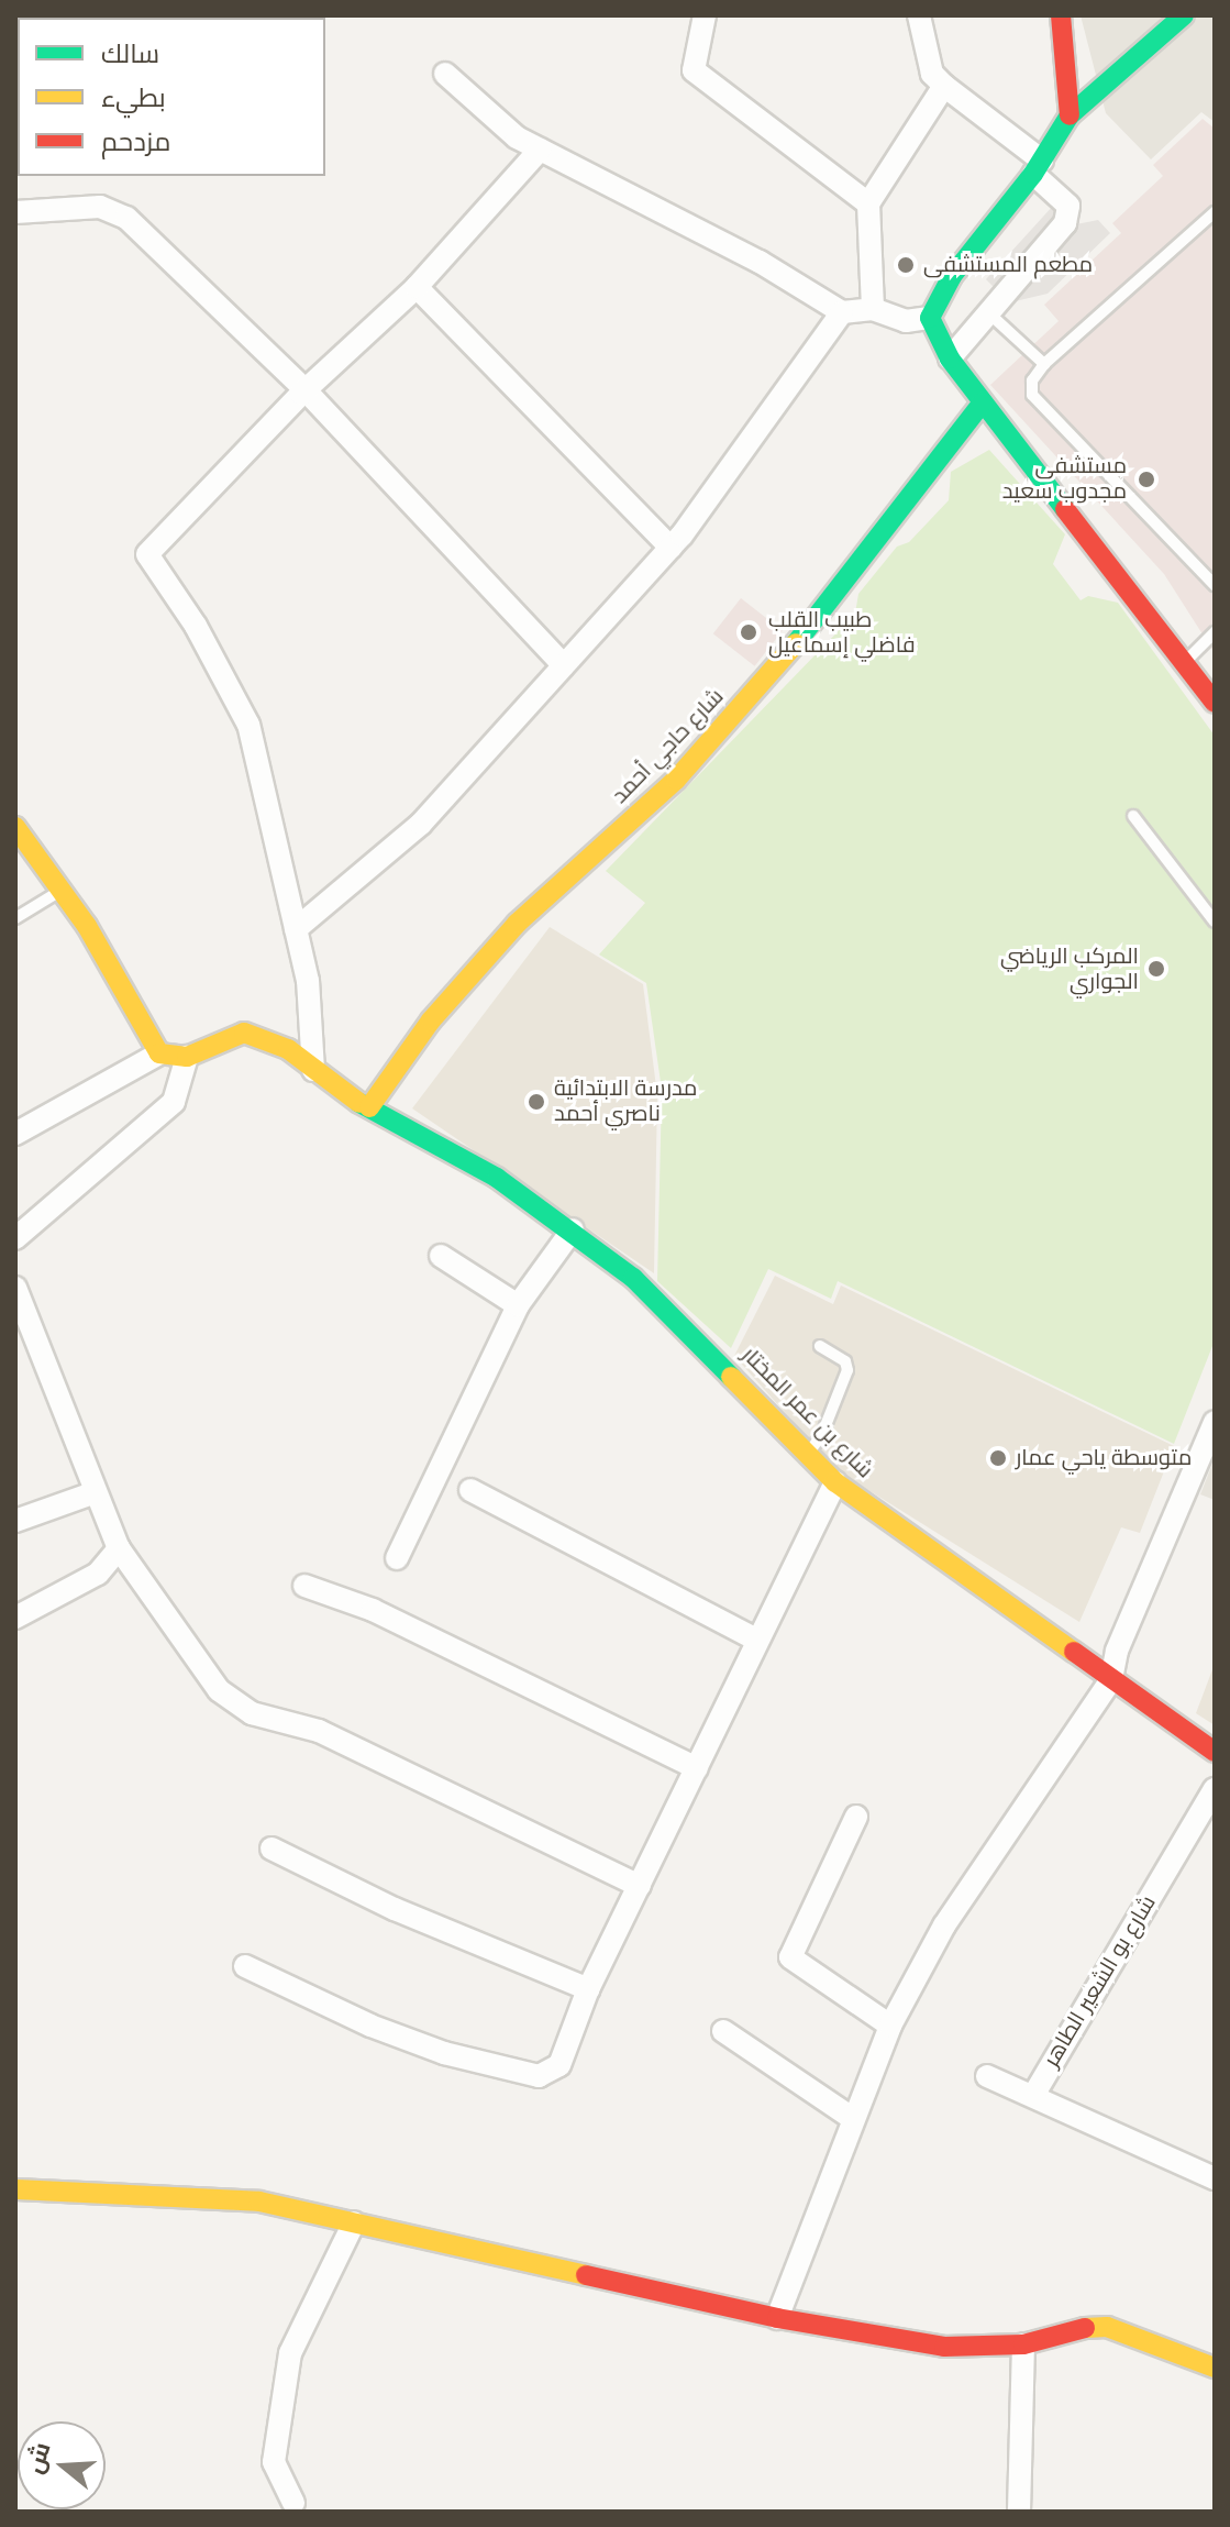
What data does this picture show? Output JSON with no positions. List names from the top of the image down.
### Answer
{
  "streets": {
    "street": ["شارع حاجي أحمد", "شارع بن عمر المختار", "شارع بو الشعير الطاهر"]
  },
  "crossings": [
    ["شارع حاجي أحمد", "شارع بن عمر المختار"]
  ],
  "places": [
    "مطعم المستشفى",
    "مستشفى مجدوب سعيد",
    "طبيب القلب فاضلي إسماعيل",
    "المركب الرياضي الجواري",
    "مدرسة الابتدائية ناصري أحمد",
    "متوسطة ياحي عمار"
  ],
  "legend": ["سالك", "بطيء", "مزدحم"],
  "north": "left"
}
